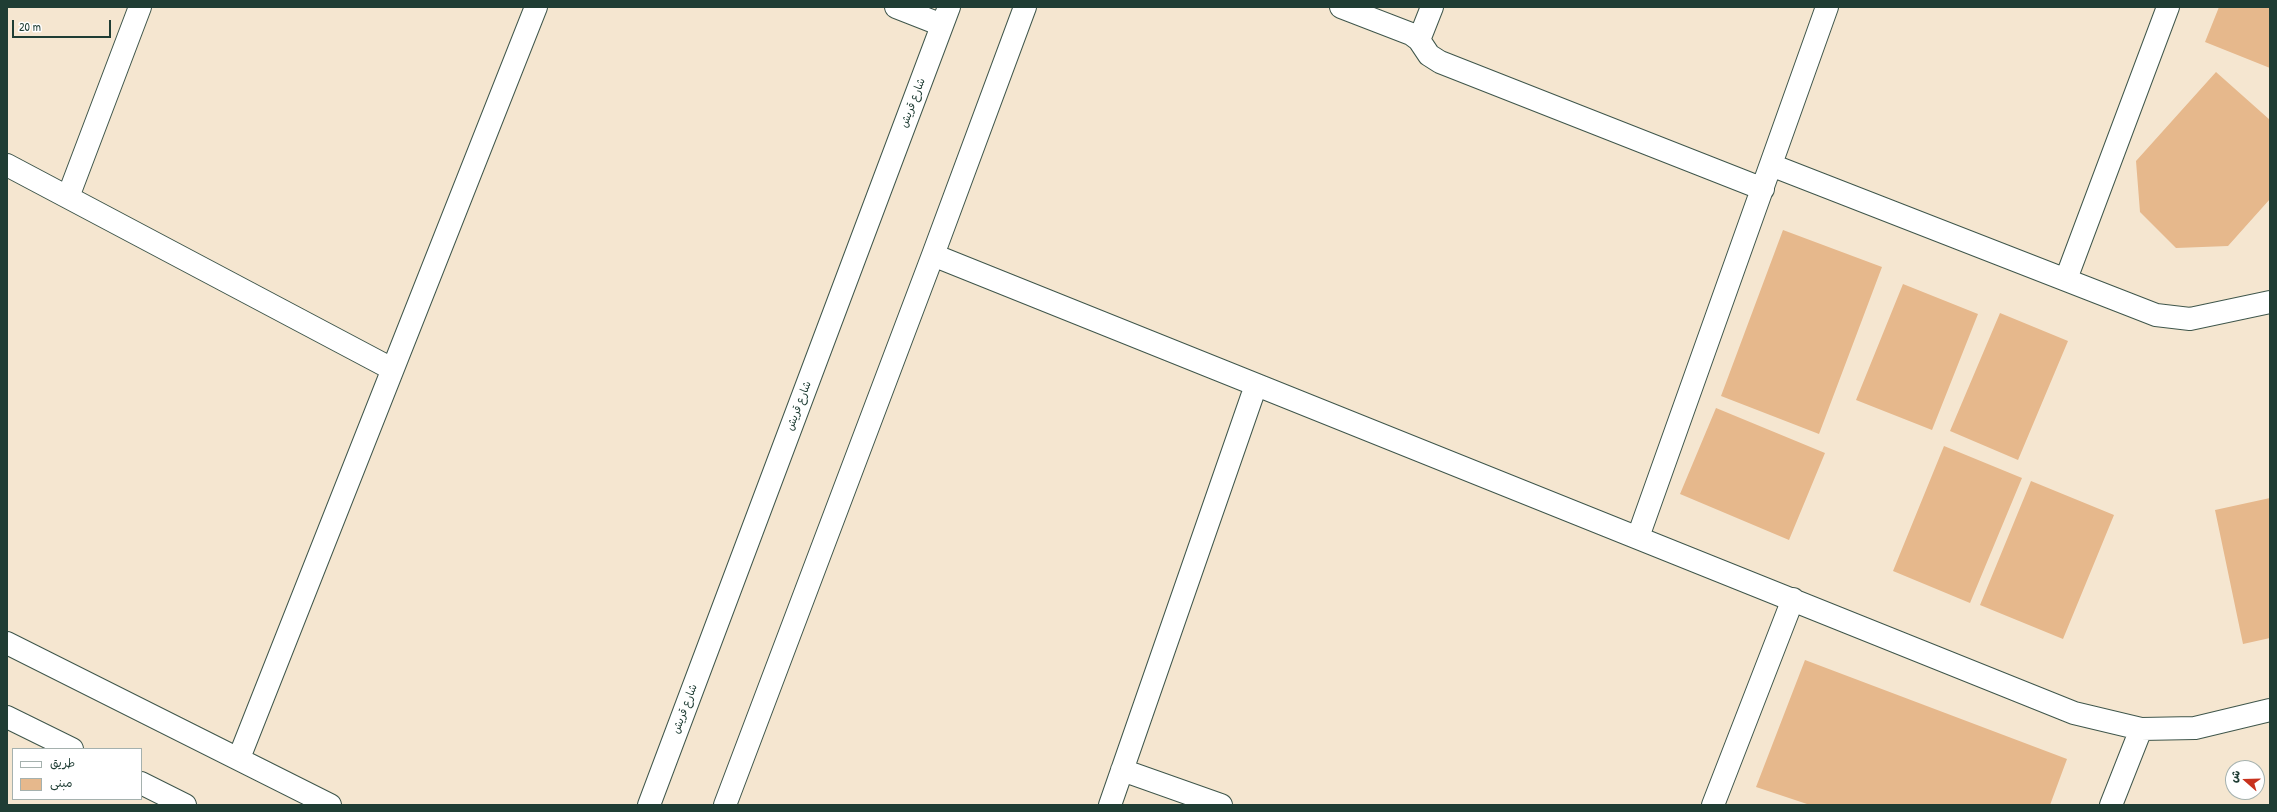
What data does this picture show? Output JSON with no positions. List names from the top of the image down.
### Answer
{
  "streets": {
    "street": ["شارع قريش"]
  },
  "legend": ["طريق", "مبنى"],
  "scale_bar": "20 m",
  "north": "left"
}
